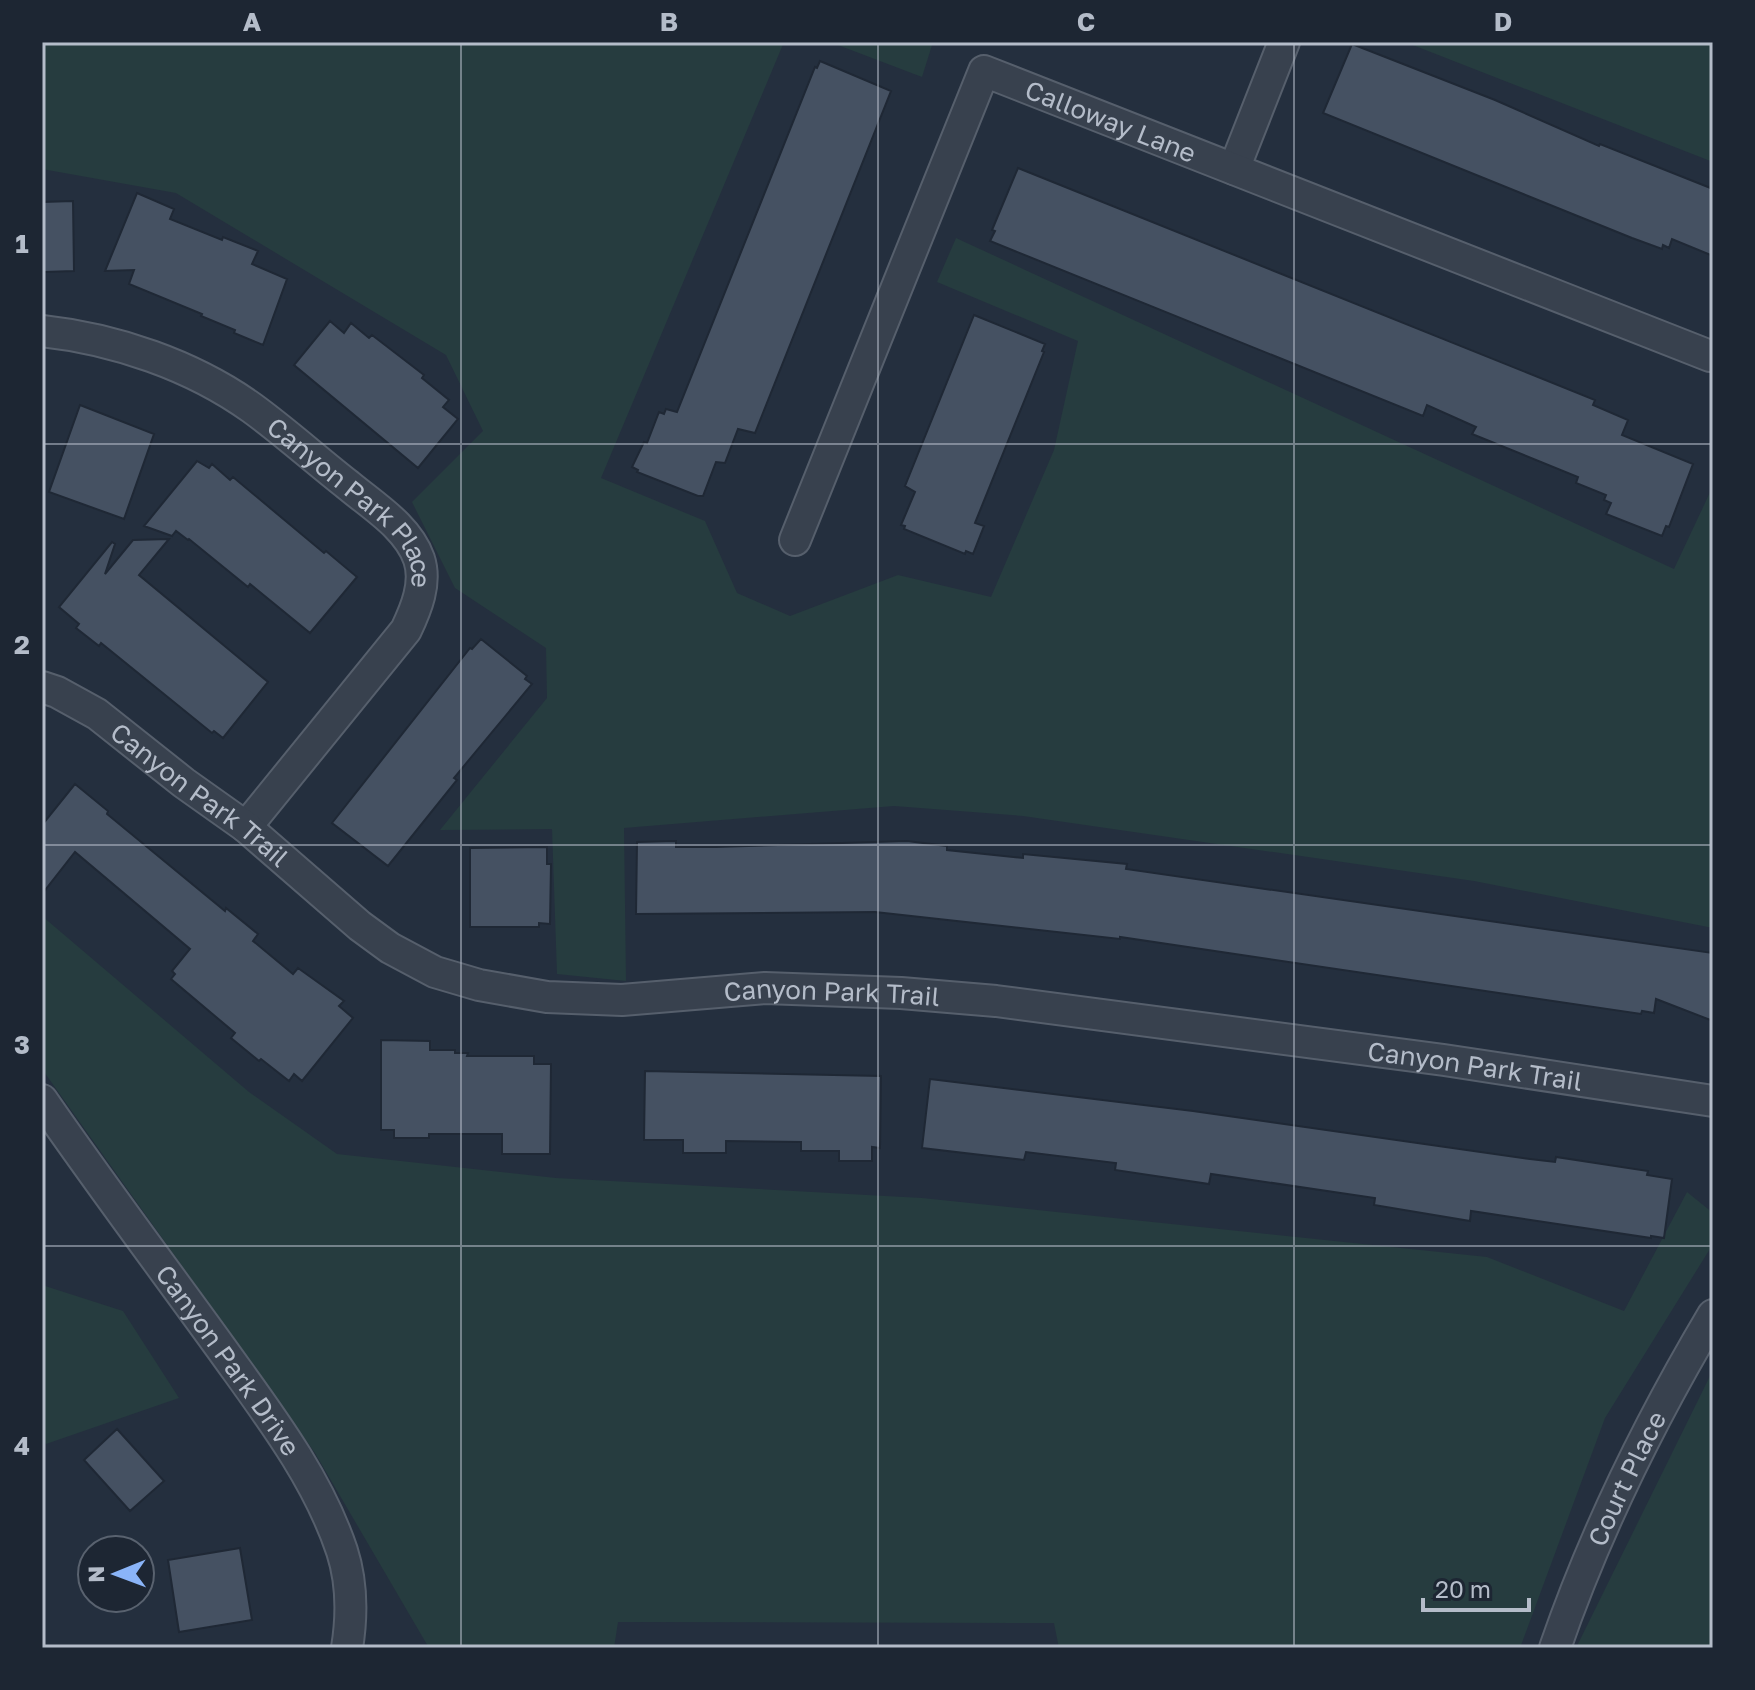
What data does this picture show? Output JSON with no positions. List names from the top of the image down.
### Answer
{
  "streets": {
    "street": [
      "Calloway Lane",
      "Canyon Park Place",
      "Canyon Park Trail",
      "Canyon Park Drive",
      "Court Place"
    ]
  },
  "crossings": [
    ["Canyon Park Place", "Canyon Park Trail"]
  ],
  "scale_bar": "20 m",
  "north": "left",
  "grid": {
    "columns": [
      "A",
      "B",
      "C",
      "D"
    ],
    "rows": [
      "1",
      "2",
      "3",
      "4"
    ]
  }
}
